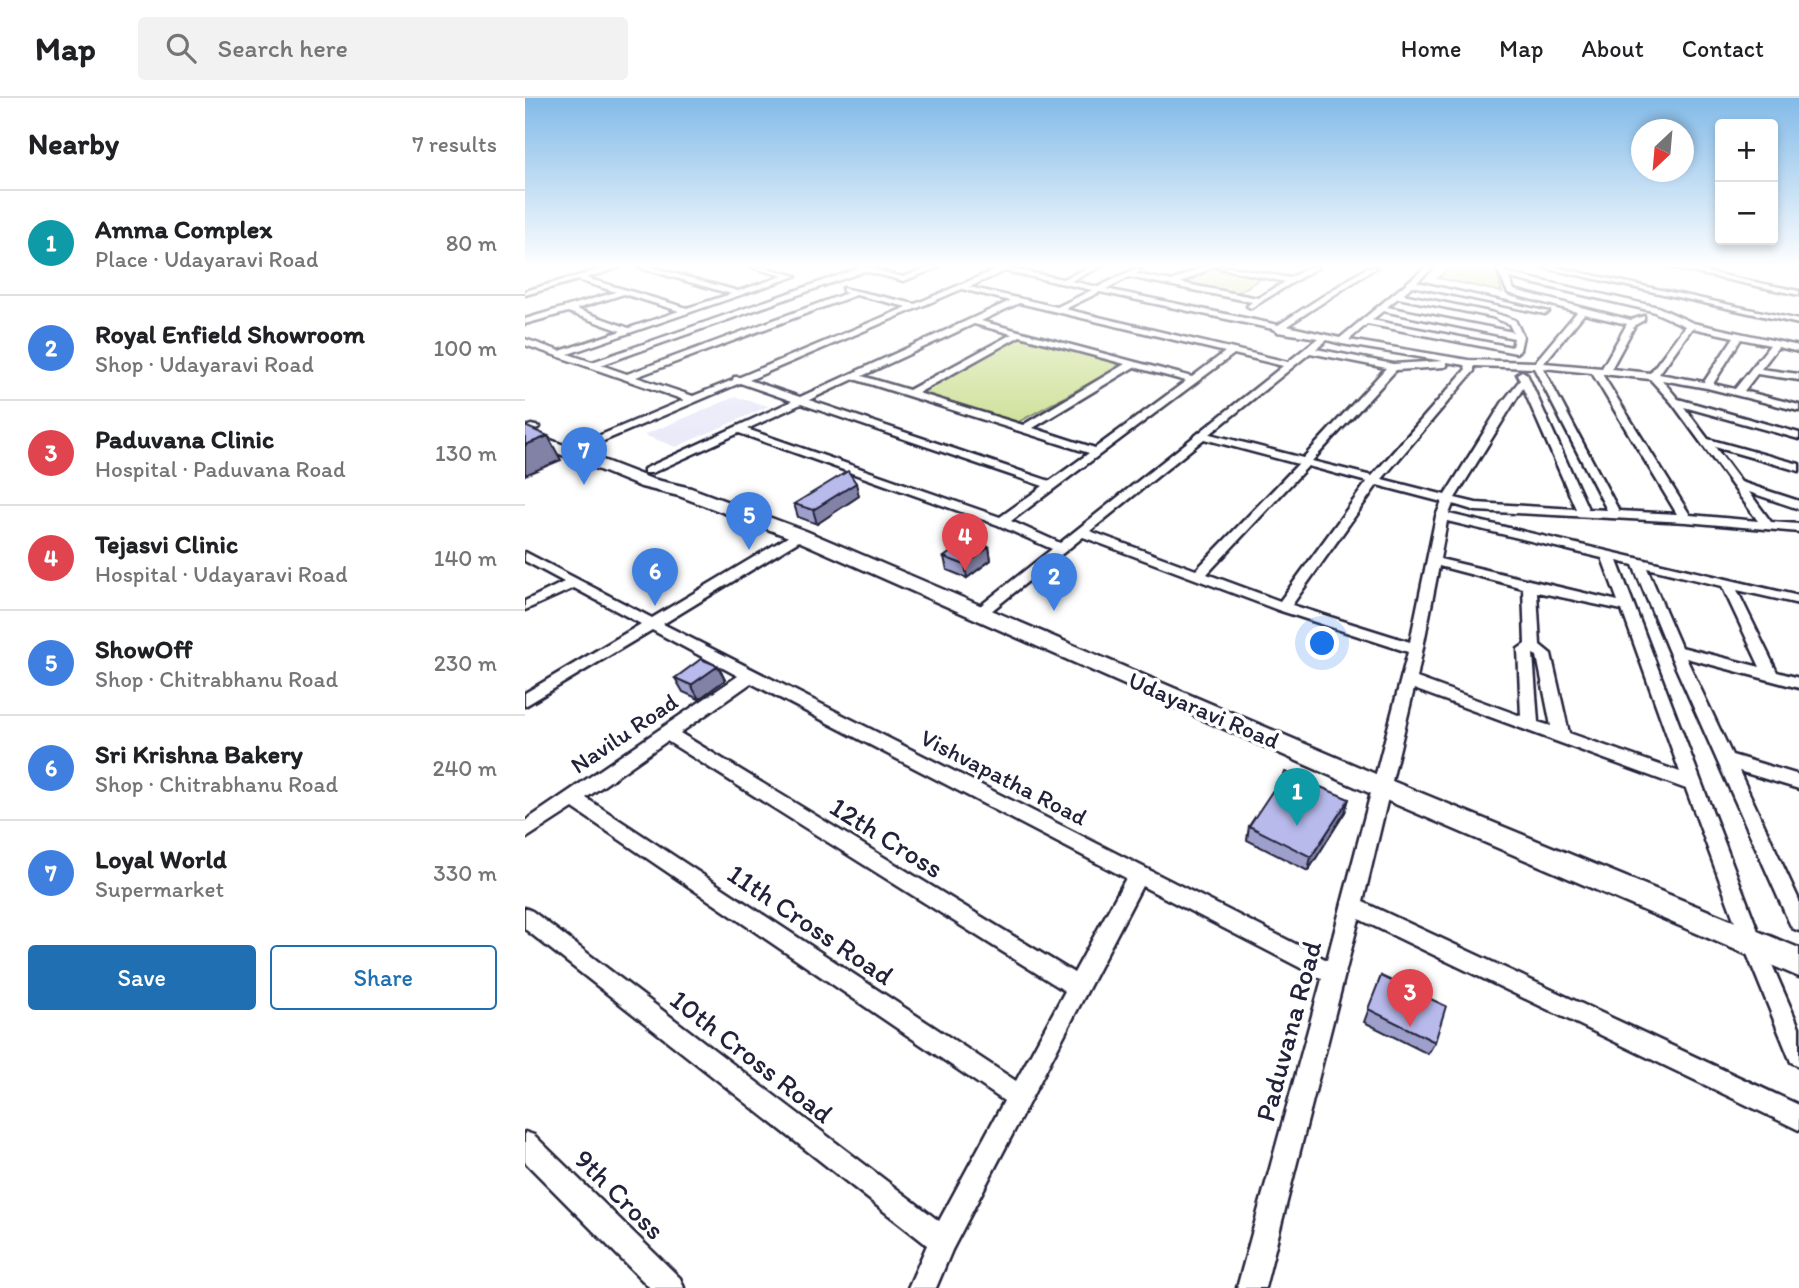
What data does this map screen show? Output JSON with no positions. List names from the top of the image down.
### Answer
{
  "streets": {
    "street": [
      "Udayaravi Road",
      "Navilu Road",
      "Vishvapatha Road",
      "12th Cross",
      "11th Cross Road",
      "Paduvana Road",
      "10th Cross Road",
      "9th Cross"
    ]
  },
  "crossings": [
    ["Udayaravi Road", "Paduvana Road"],
    ["Navilu Road", "Vishvapatha Road"],
    ["Navilu Road", "12th Cross"],
    ["Navilu Road", "11th Cross Road"],
    ["Vishvapatha Road", "Paduvana Road"]
  ],
  "north": "bottom left",
  "page": {
    "header": "Map",
    "search": "Search here",
    "nav": [
      "Home",
      "Map",
      "About",
      "Contact"
    ],
    "heading": ["Nearby", "7 results"],
    "map_buttons": ["+", "−"],
    "list": [
      {
        "mark": "1",
        "name": "Amma Complex",
        "note": "Place · Udayaravi Road",
        "value": "80 m"
      },
      {
        "mark": "2",
        "name": "Royal Enfield Showroom",
        "note": "Shop · Udayaravi Road",
        "value": "100 m"
      },
      {
        "mark": "3",
        "name": "Paduvana Clinic",
        "note": "Hospital · Paduvana Road",
        "value": "130 m"
      },
      {
        "mark": "4",
        "name": "Tejasvi Clinic",
        "note": "Hospital · Udayaravi Road",
        "value": "140 m"
      },
      {
        "mark": "5",
        "name": "ShowOff",
        "note": "Shop · Chitrabhanu Road",
        "value": "230 m"
      },
      {
        "mark": "6",
        "name": "Sri Krishna Bakery",
        "note": "Shop · Chitrabhanu Road",
        "value": "240 m"
      },
      {
        "mark": "7",
        "name": "Loyal World",
        "note": "Supermarket",
        "value": "330 m"
      }
    ],
    "pins": [
      "7",
      "5",
      "4",
      "6",
      "2",
      "1",
      "3"
    ],
    "buttons": ["Save", "Share"]
  }
}
